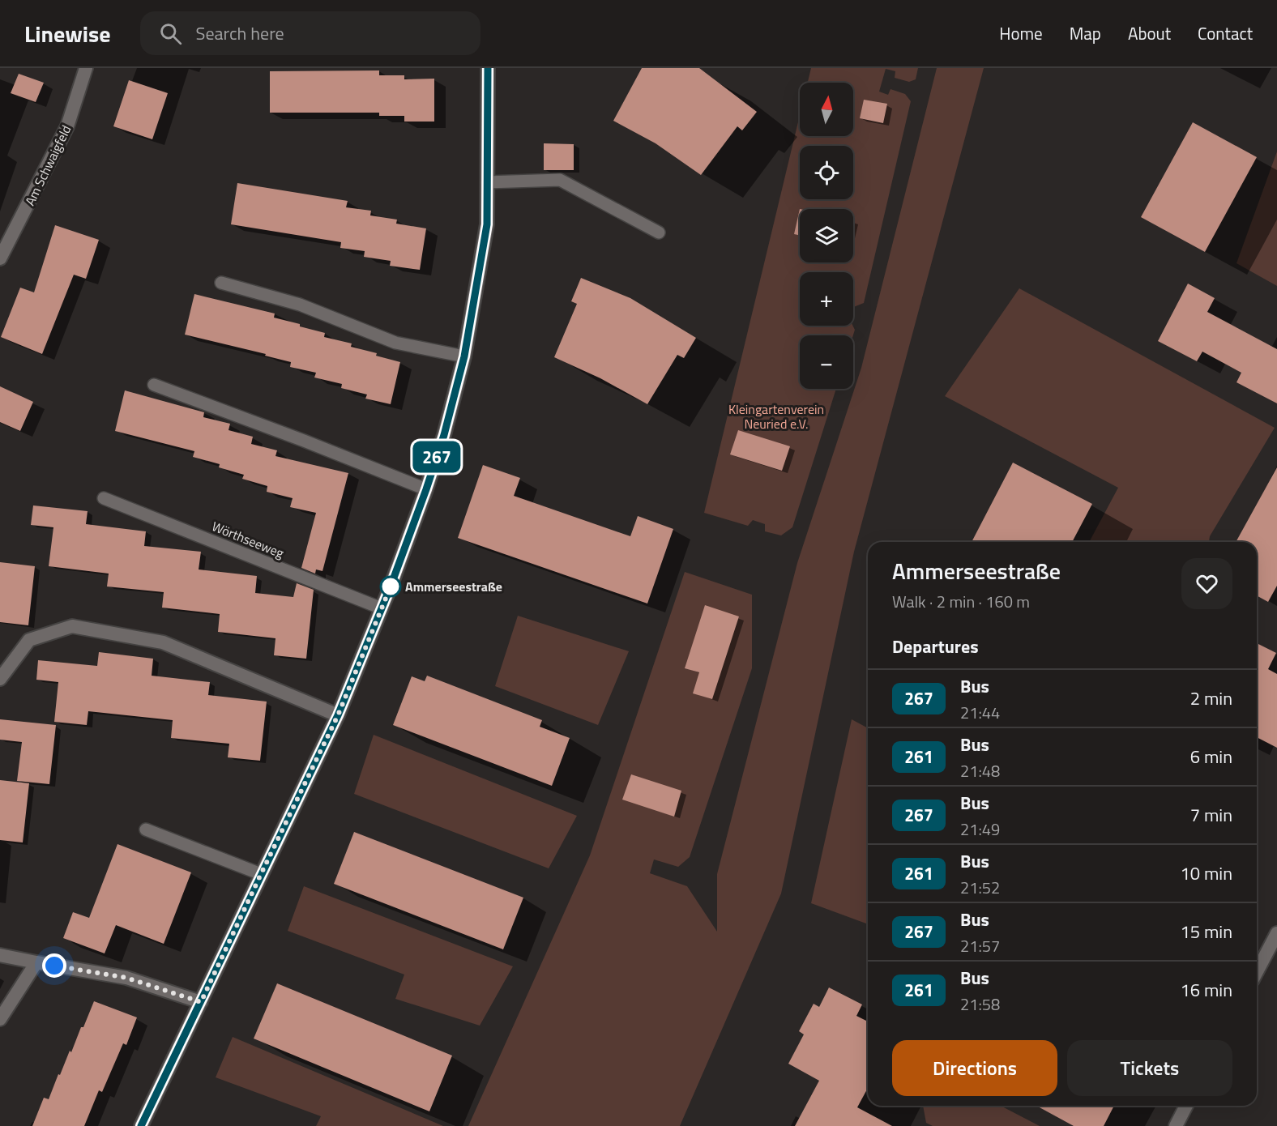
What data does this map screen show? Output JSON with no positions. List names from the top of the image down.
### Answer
{
  "streets": {
    "street": ["Am Schwaigfeld"],
    "lane": ["Wörthseeweg"]
  },
  "parks": ["Kleingartenverein Neuried e.V."],
  "places": ["Ammerseestraße"],
  "lines": ["bus line 267"],
  "north": "top",
  "page": {
    "header": "Linewise",
    "search": "Search here",
    "nav": [
      "Home",
      "Map",
      "About",
      "Contact"
    ],
    "on_map": "267",
    "map_buttons": ["+", "−"],
    "heading": [
      ["Ammerseestraße", "Walk · 2 min · 160 m"],
      "Departures"
    ],
    "list": [
      {
        "mark": "267",
        "name": "Bus",
        "note": "21:44",
        "value": "2 min"
      },
      {
        "mark": "261",
        "name": "Bus",
        "note": "21:48",
        "value": "6 min"
      },
      {
        "mark": "267",
        "name": "Bus",
        "note": "21:49",
        "value": "7 min"
      },
      {
        "mark": "261",
        "name": "Bus",
        "note": "21:52",
        "value": "10 min"
      },
      {
        "mark": "267",
        "name": "Bus",
        "note": "21:57",
        "value": "15 min"
      },
      {
        "mark": "261",
        "name": "Bus",
        "note": "21:58",
        "value": "16 min"
      }
    ],
    "buttons": ["Directions", "Tickets"]
  }
}
